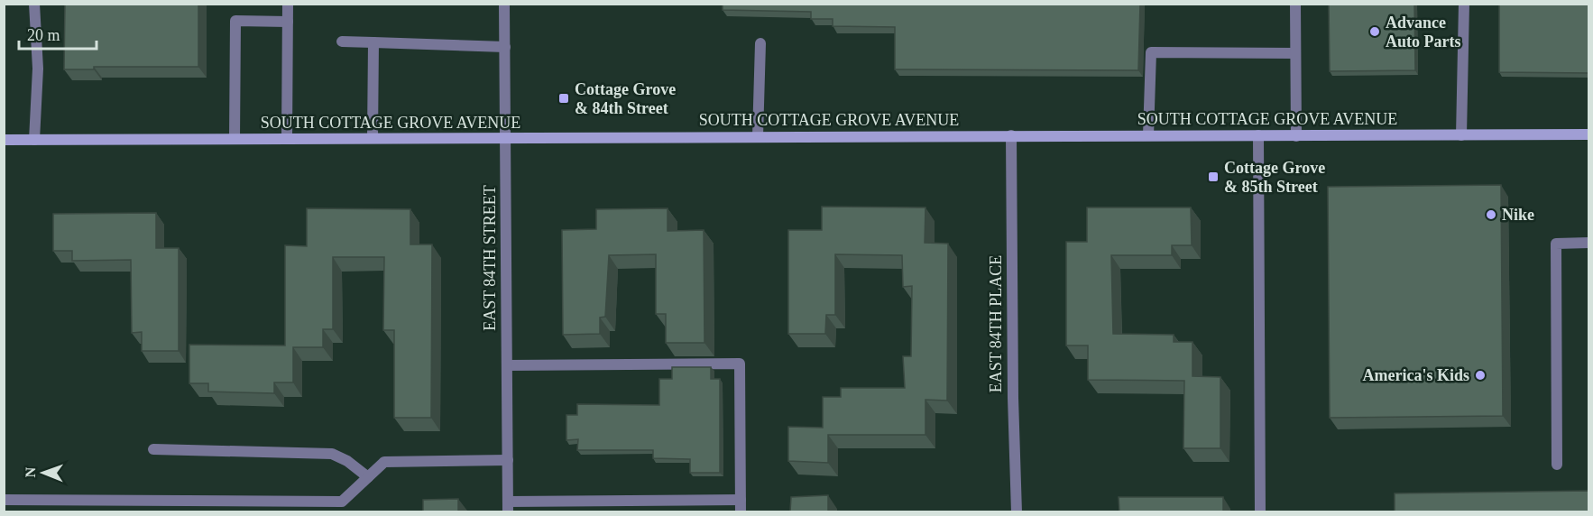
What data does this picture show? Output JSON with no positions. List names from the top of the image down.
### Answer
{
  "streets": {
    "main road": ["SOUTH COTTAGE GROVE AVENUE"],
    "street": ["EAST 84TH STREET", "EAST 84TH PLACE"]
  },
  "crossings": [
    ["SOUTH COTTAGE GROVE AVENUE", "EAST 84TH STREET"],
    ["SOUTH COTTAGE GROVE AVENUE", "EAST 84TH PLACE"]
  ],
  "places": {
    "other": ["Advance Auto Parts", "Nike", "America's Kids"],
    "transit": ["Cottage Grove & 84th Street", "Cottage Grove & 85th Street"]
  },
  "scale_bar": "20 m",
  "north": "left"
}
